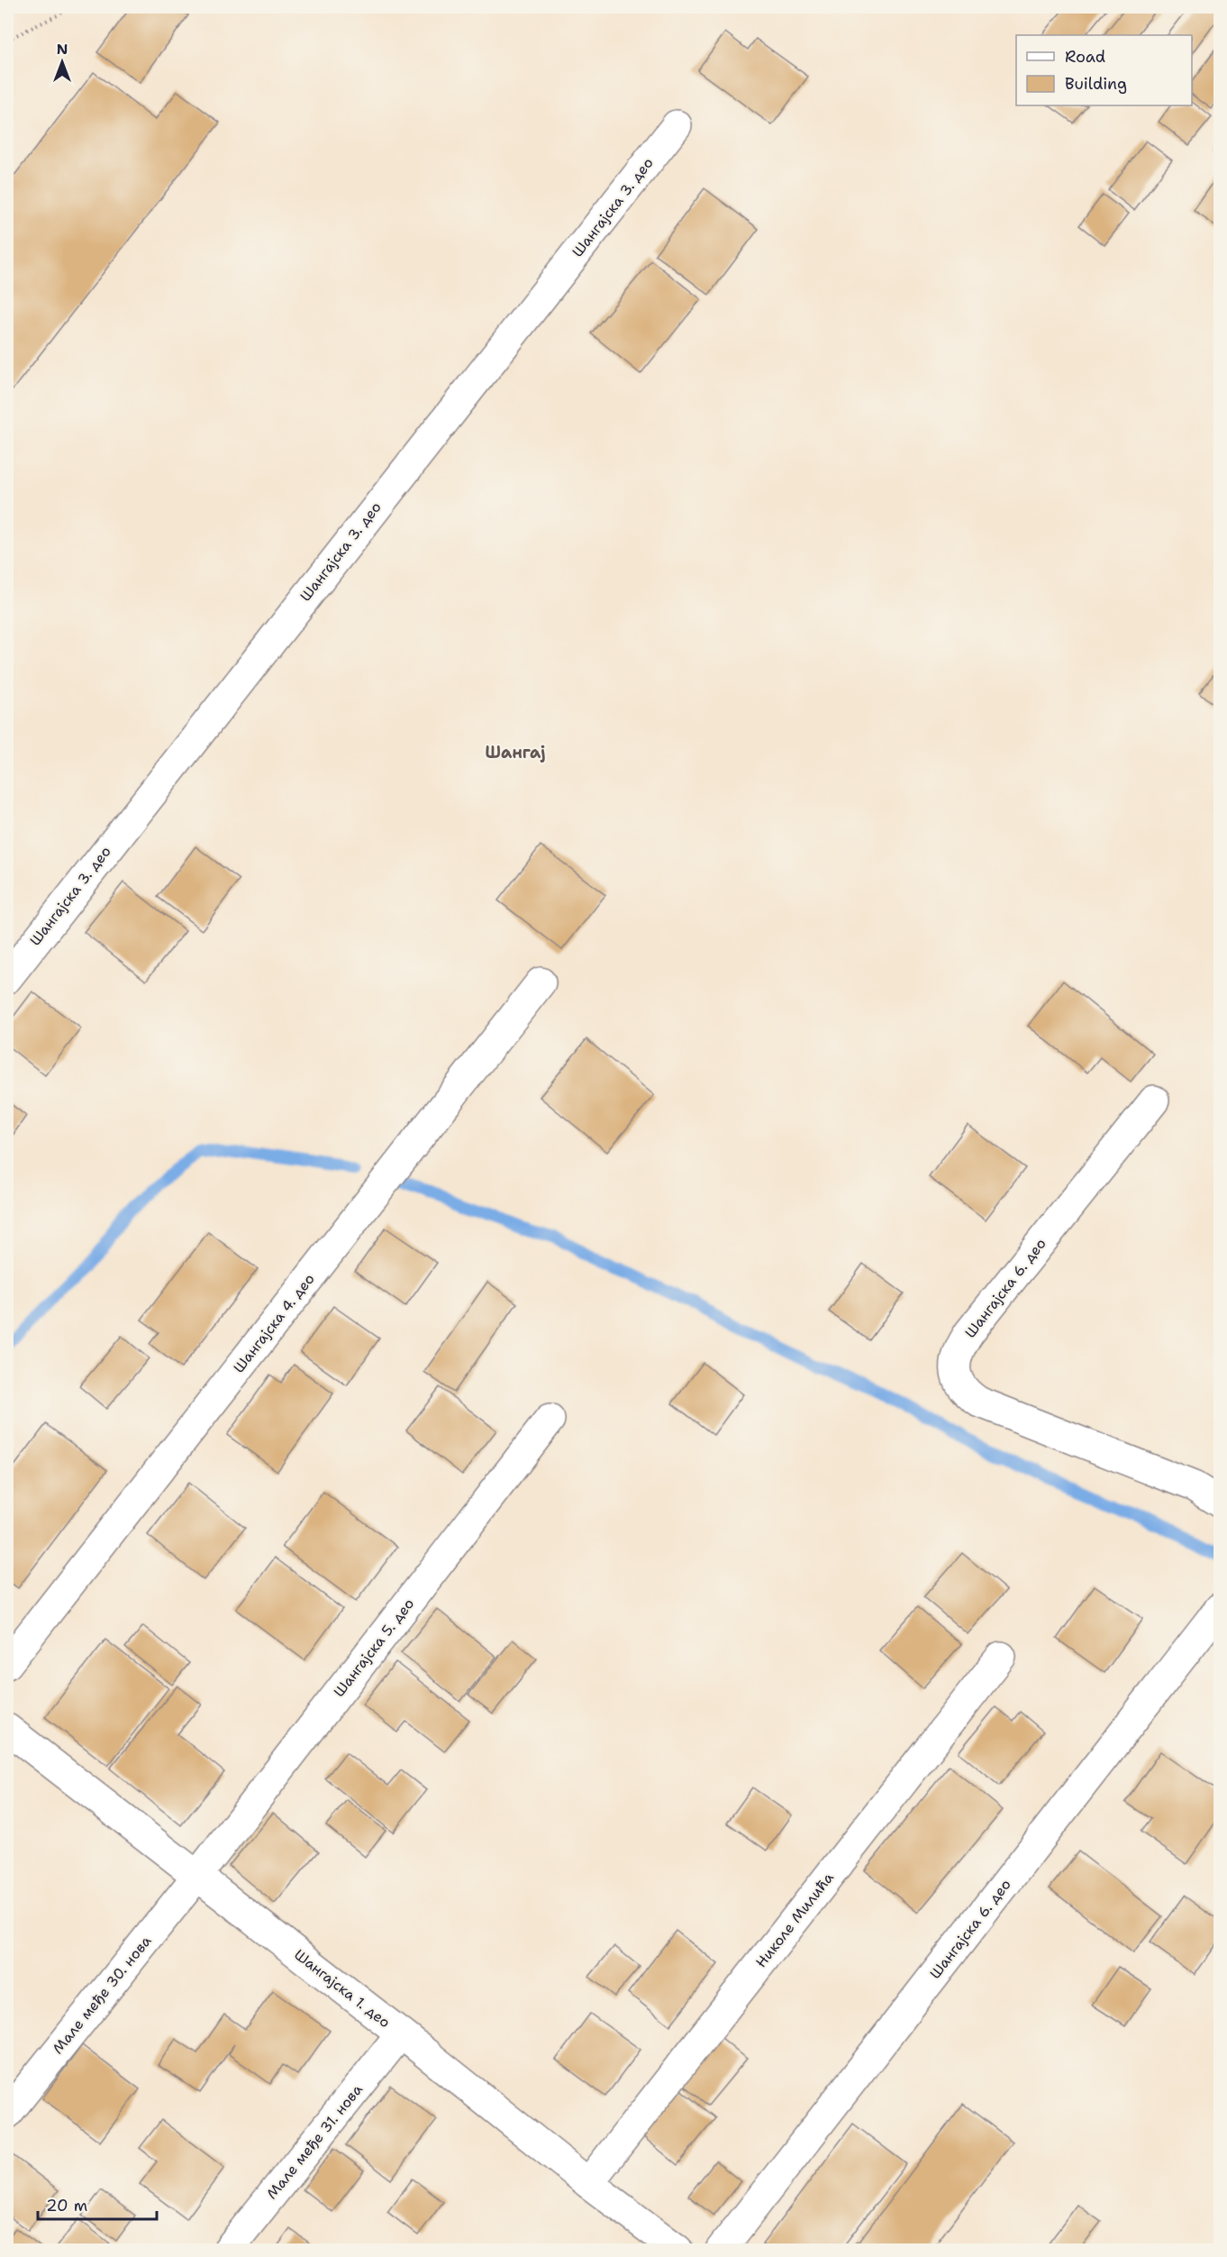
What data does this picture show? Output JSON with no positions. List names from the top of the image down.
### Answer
{
  "streets": {
    "street": [
      "Шангајска 3. део",
      "Шангајска 6. део",
      "Шангајска 4. део",
      "Шангајска 5. део",
      "Николе Милића",
      "Шангајска 1. део",
      "Мале међе 30. нова",
      "Мале међе 31. нова"
    ]
  },
  "crossings": [
    ["Шангајска 5. део", "Шангајска 1. део"],
    ["Шангајска 5. део", "Мале међе 30. нова"],
    ["Николе Милића", "Шангајска 1. део"],
    ["Шангајска 1. део", "Мале међе 30. нова"],
    ["Шангајска 1. део", "Мале међе 31. нова"]
  ],
  "districts": ["Шангај"],
  "legend": ["Road", "Building"],
  "scale_bar": "20 m",
  "north": "top"
}
